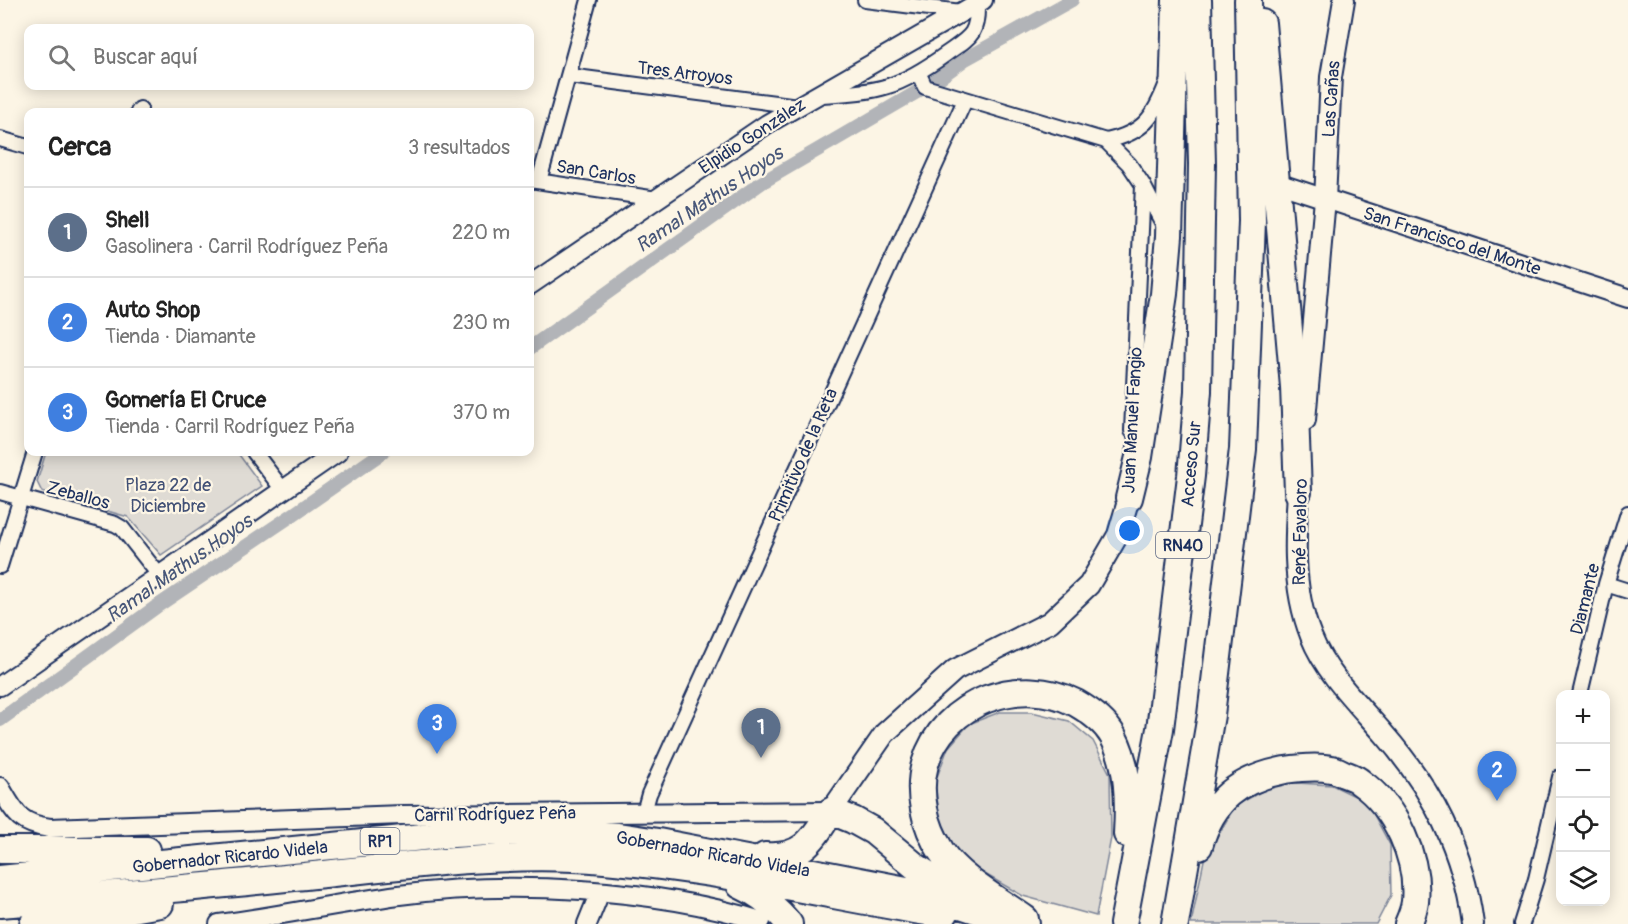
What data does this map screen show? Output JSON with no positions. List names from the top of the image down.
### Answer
{
  "streets": {
    "highway": [
      "Acceso Sur",
      "RN40",
      "RP1",
      "Gobernador Ricardo Videla"
    ],
    "main road": ["Las Cañas", "Juan Manuel Fangio", "René Favaloro"],
    "street": [
      "Tres Arroyos",
      "Elpidio González",
      "San Carlos",
      "San Francisco del Monte",
      "Primitivo de la Reta",
      "Zeballos",
      "Diamante",
      "Carril Rodríguez Peña"
    ]
  },
  "crossings": [
    ["Tres Arroyos", "Elpidio González"],
    ["Las Cañas", "San Francisco del Monte"],
    ["Las Cañas", "René Favaloro"],
    ["Elpidio González", "San Carlos"],
    ["San Francisco del Monte", "René Favaloro"],
    ["Juan Manuel Fangio", "Carril Rodríguez Peña"],
    ["Primitivo de la Reta", "Carril Rodríguez Peña"]
  ],
  "water": ["Ramal Mathus Hoyos"],
  "parks": ["Plaza 22 de Diciembre"],
  "page": {
    "search": "Buscar aquí",
    "heading": ["Cerca", "3 resultados"],
    "list": [
      {
        "mark": "1",
        "name": "Shell",
        "note": "Gasolinera · Carril Rodríguez Peña",
        "value": "220 m"
      },
      {
        "mark": "2",
        "name": "Auto Shop",
        "note": "Tienda · Diamante",
        "value": "230 m"
      },
      {
        "mark": "3",
        "name": "Gomería El Cruce",
        "note": "Tienda · Carril Rodríguez Peña",
        "value": "370 m"
      }
    ],
    "map_buttons": ["+", "−"],
    "pins": ["3", "1", "2"]
  }
}
